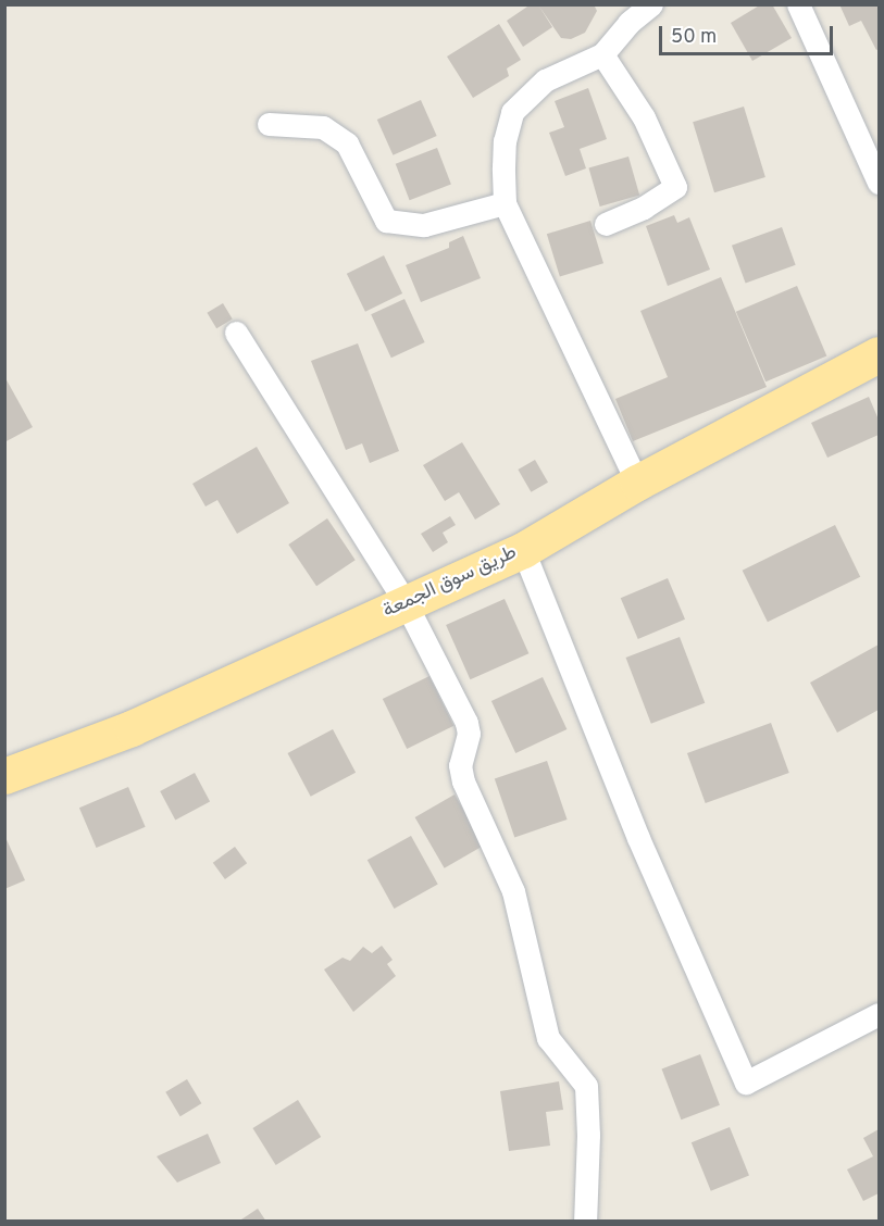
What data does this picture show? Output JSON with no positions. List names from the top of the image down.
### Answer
{
  "streets": {
    "main road": ["طريق سوق الجمعة"]
  },
  "scale_bar": "50 m"
}
